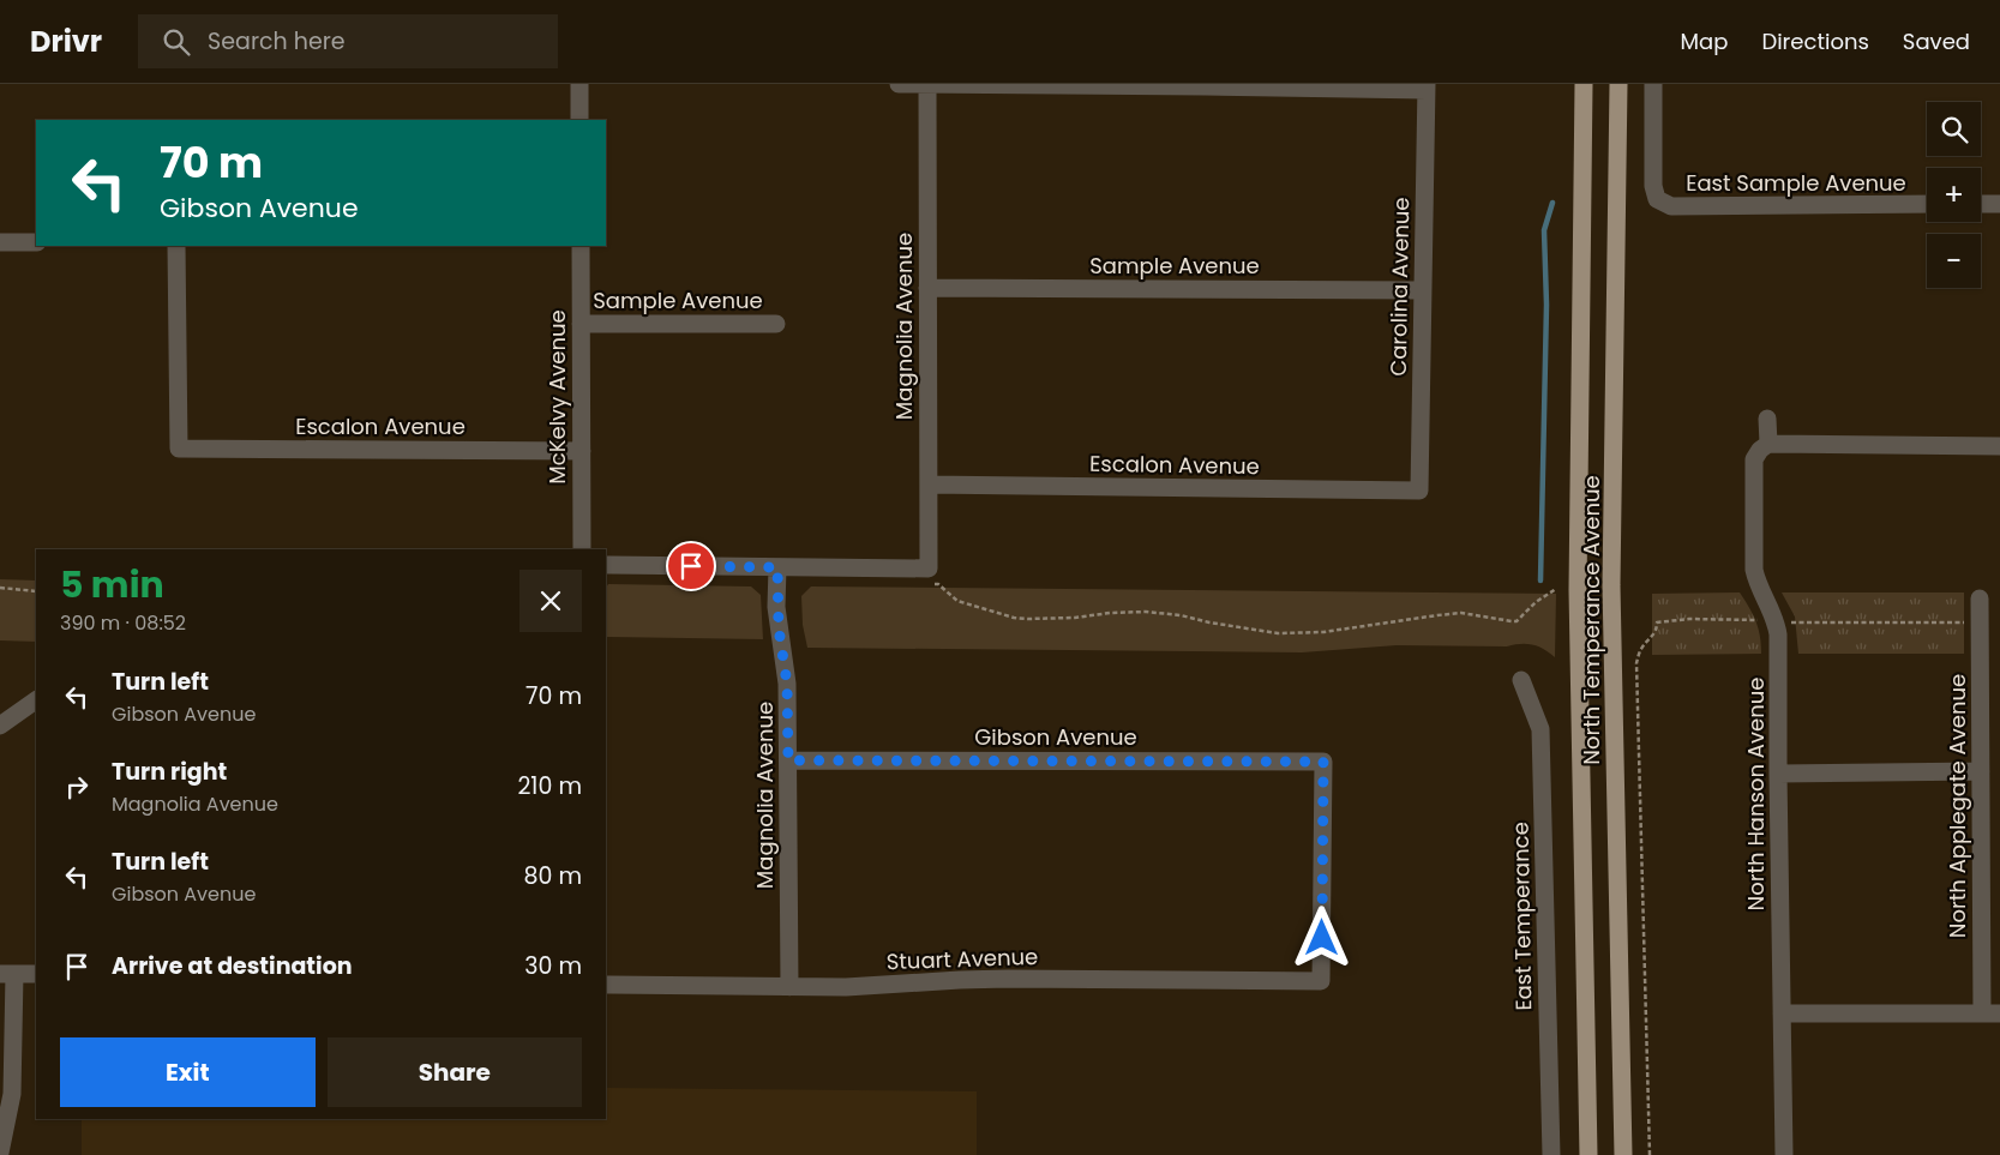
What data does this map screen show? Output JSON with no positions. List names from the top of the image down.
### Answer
{
  "streets": {
    "main road": ["North Temperance Avenue"],
    "street": [
      "East Sample Avenue",
      "Sample Avenue",
      "Carolina Avenue",
      "Magnolia Avenue",
      "McKelvy Avenue",
      "Escalon Avenue",
      "Gibson Avenue",
      "North Hanson Avenue",
      "North Applegate Avenue",
      "East Temperance",
      "Stuart Avenue"
    ]
  },
  "crossings": [
    ["Sample Avenue", "Carolina Avenue"],
    ["Sample Avenue", "Magnolia Avenue"],
    ["Sample Avenue", "McKelvy Avenue"],
    ["Carolina Avenue", "Escalon Avenue"],
    ["Magnolia Avenue", "Escalon Avenue"],
    ["Magnolia Avenue", "Gibson Avenue"],
    ["Magnolia Avenue", "Stuart Avenue"],
    ["McKelvy Avenue", "Escalon Avenue"],
    ["Gibson Avenue", "Stuart Avenue"]
  ],
  "page": {
    "header": "Drivr",
    "search": "Search here",
    "nav": ["Map", "Directions", "Saved"],
    "map_buttons": ["+", "−"],
    "turn": ["70 m", "Gibson Avenue"],
    "heading": ["5 min", "390 m · 08:52"],
    "list": [
      {
        "name": "Turn left",
        "note": "Gibson Avenue",
        "value": "70 m"
      },
      {
        "name": "Turn right",
        "note": "Magnolia Avenue",
        "value": "210 m"
      },
      {
        "name": "Turn left",
        "note": "Gibson Avenue",
        "value": "80 m"
      },
      {
        "name": "Arrive at destination",
        "value": "30 m"
      }
    ],
    "buttons": ["Exit", "Share"]
  }
}
